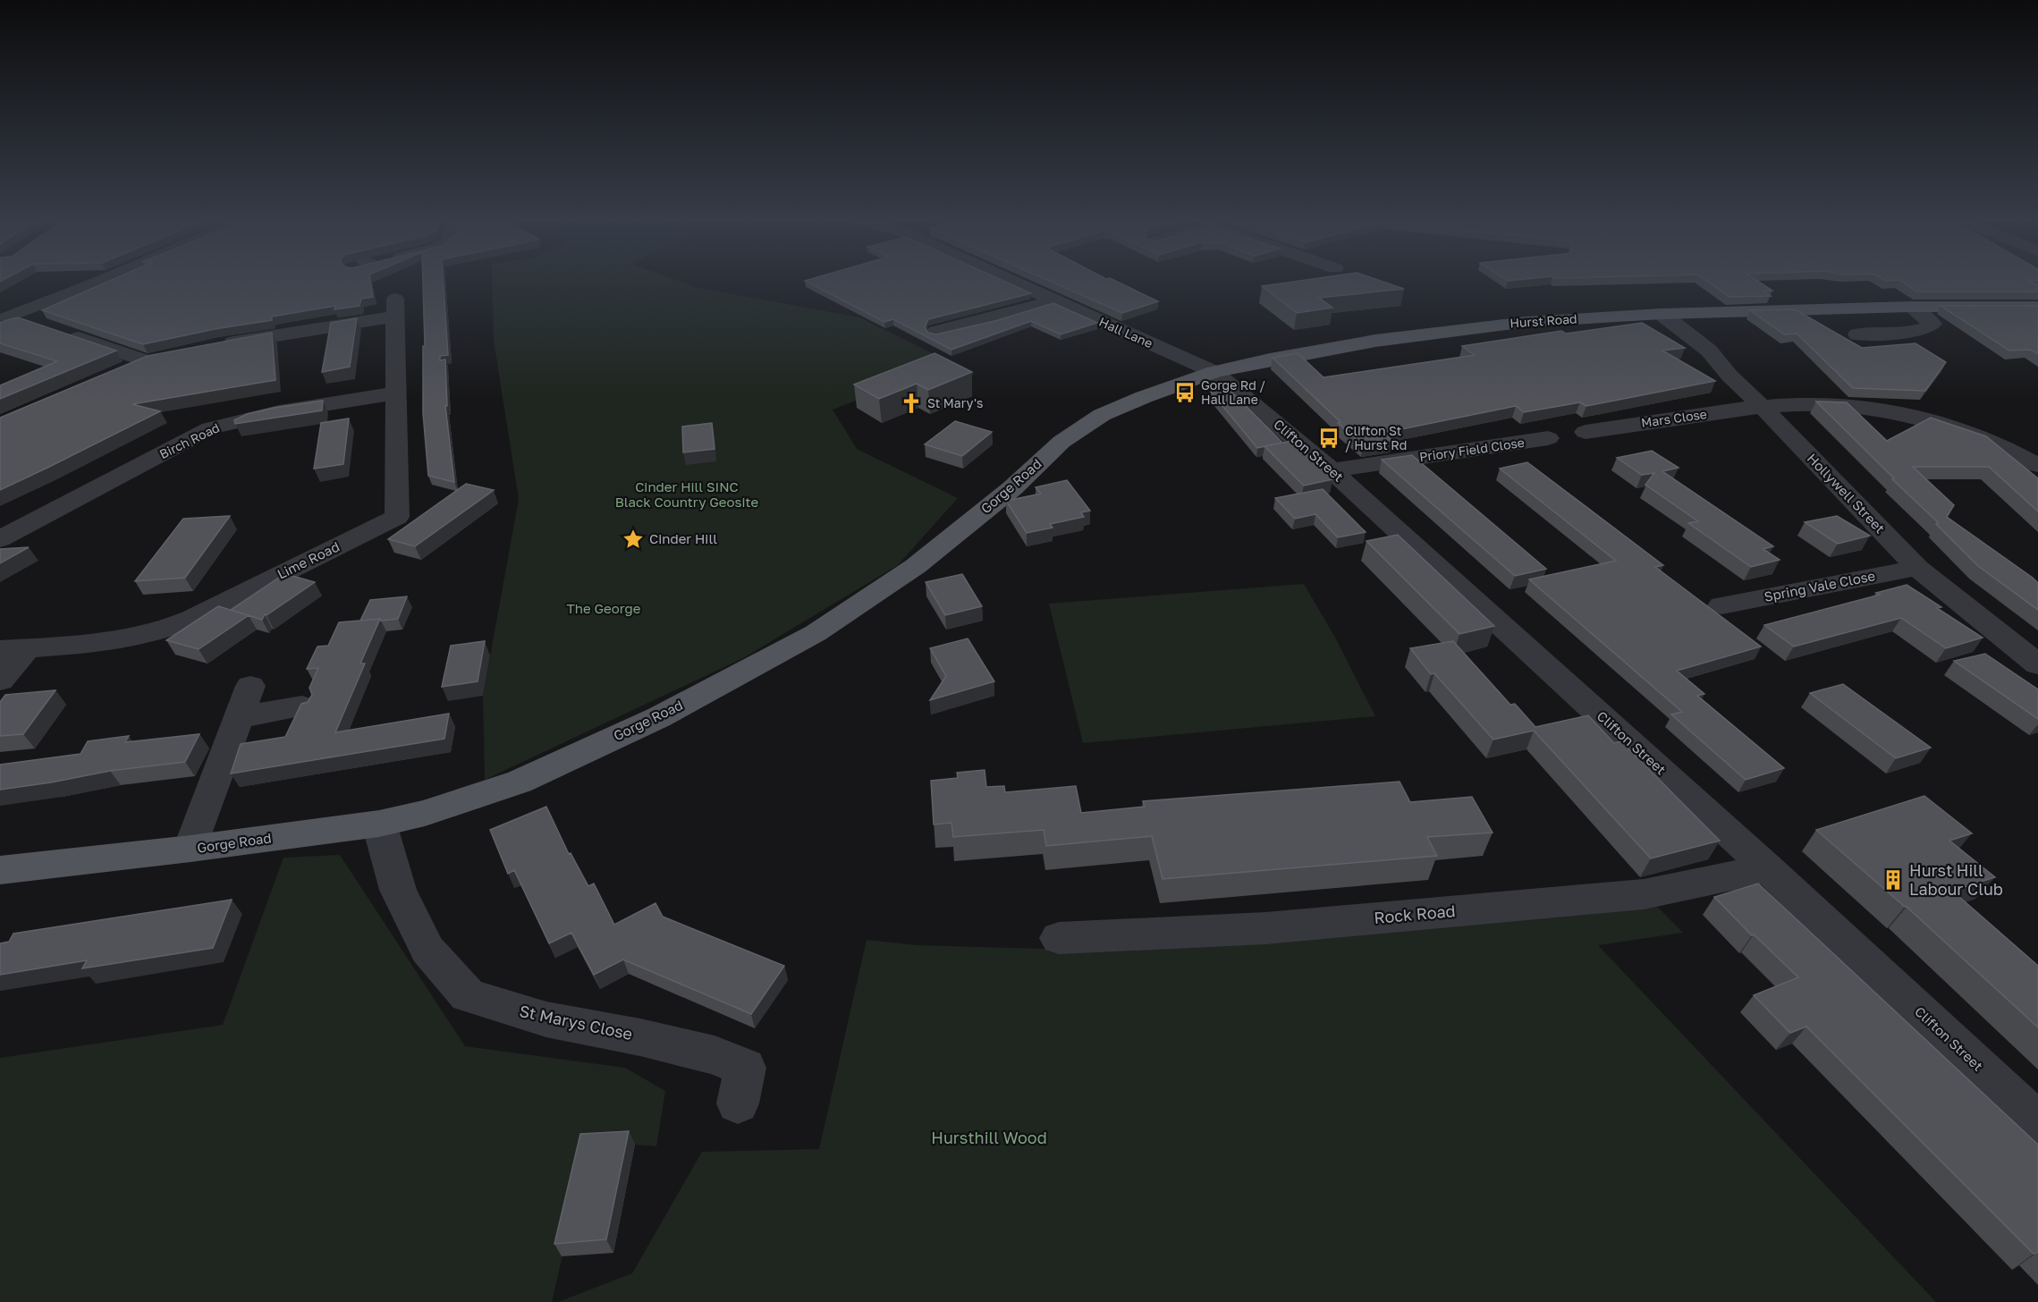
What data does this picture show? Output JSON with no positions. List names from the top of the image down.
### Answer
{
  "streets": {
    "main road": ["Hurst Road", "Gorge Road"],
    "street": [
      "Hall Lane",
      "Mars Close",
      "Birch Road",
      "Priory Field Close",
      "Clifton Street",
      "Hollywell Street",
      "Lime Road",
      "Spring Vale Close",
      "Rock Road",
      "St Marys Close"
    ]
  },
  "crossings": [
    ["Hurst Road", "Hall Lane"],
    ["Hurst Road", "Clifton Street"],
    ["Hurst Road", "Gorge Road"],
    ["Hurst Road", "Hollywell Street"],
    ["Hall Lane", "Clifton Street"],
    ["Hall Lane", "Gorge Road"],
    ["Mars Close", "Hollywell Street"],
    ["Birch Road", "Lime Road"],
    ["Priory Field Close", "Clifton Street"],
    ["Clifton Street", "Gorge Road"],
    ["Clifton Street", "Rock Road"],
    ["Gorge Road", "St Marys Close"],
    ["Hollywell Street", "Spring Vale Close"]
  ],
  "parks": ["Cinder Hill SINC Black Country Geosite", "The George", "Hursthill Wood"],
  "places": {
    "bus stop": ["Gorge Rd / Hall Lane", "Clifton St / Hurst Rd"],
    "church": ["St Mary's"],
    "place": ["Cinder Hill"],
    "building": ["Hurst Hill Labour Club"]
  }
}
